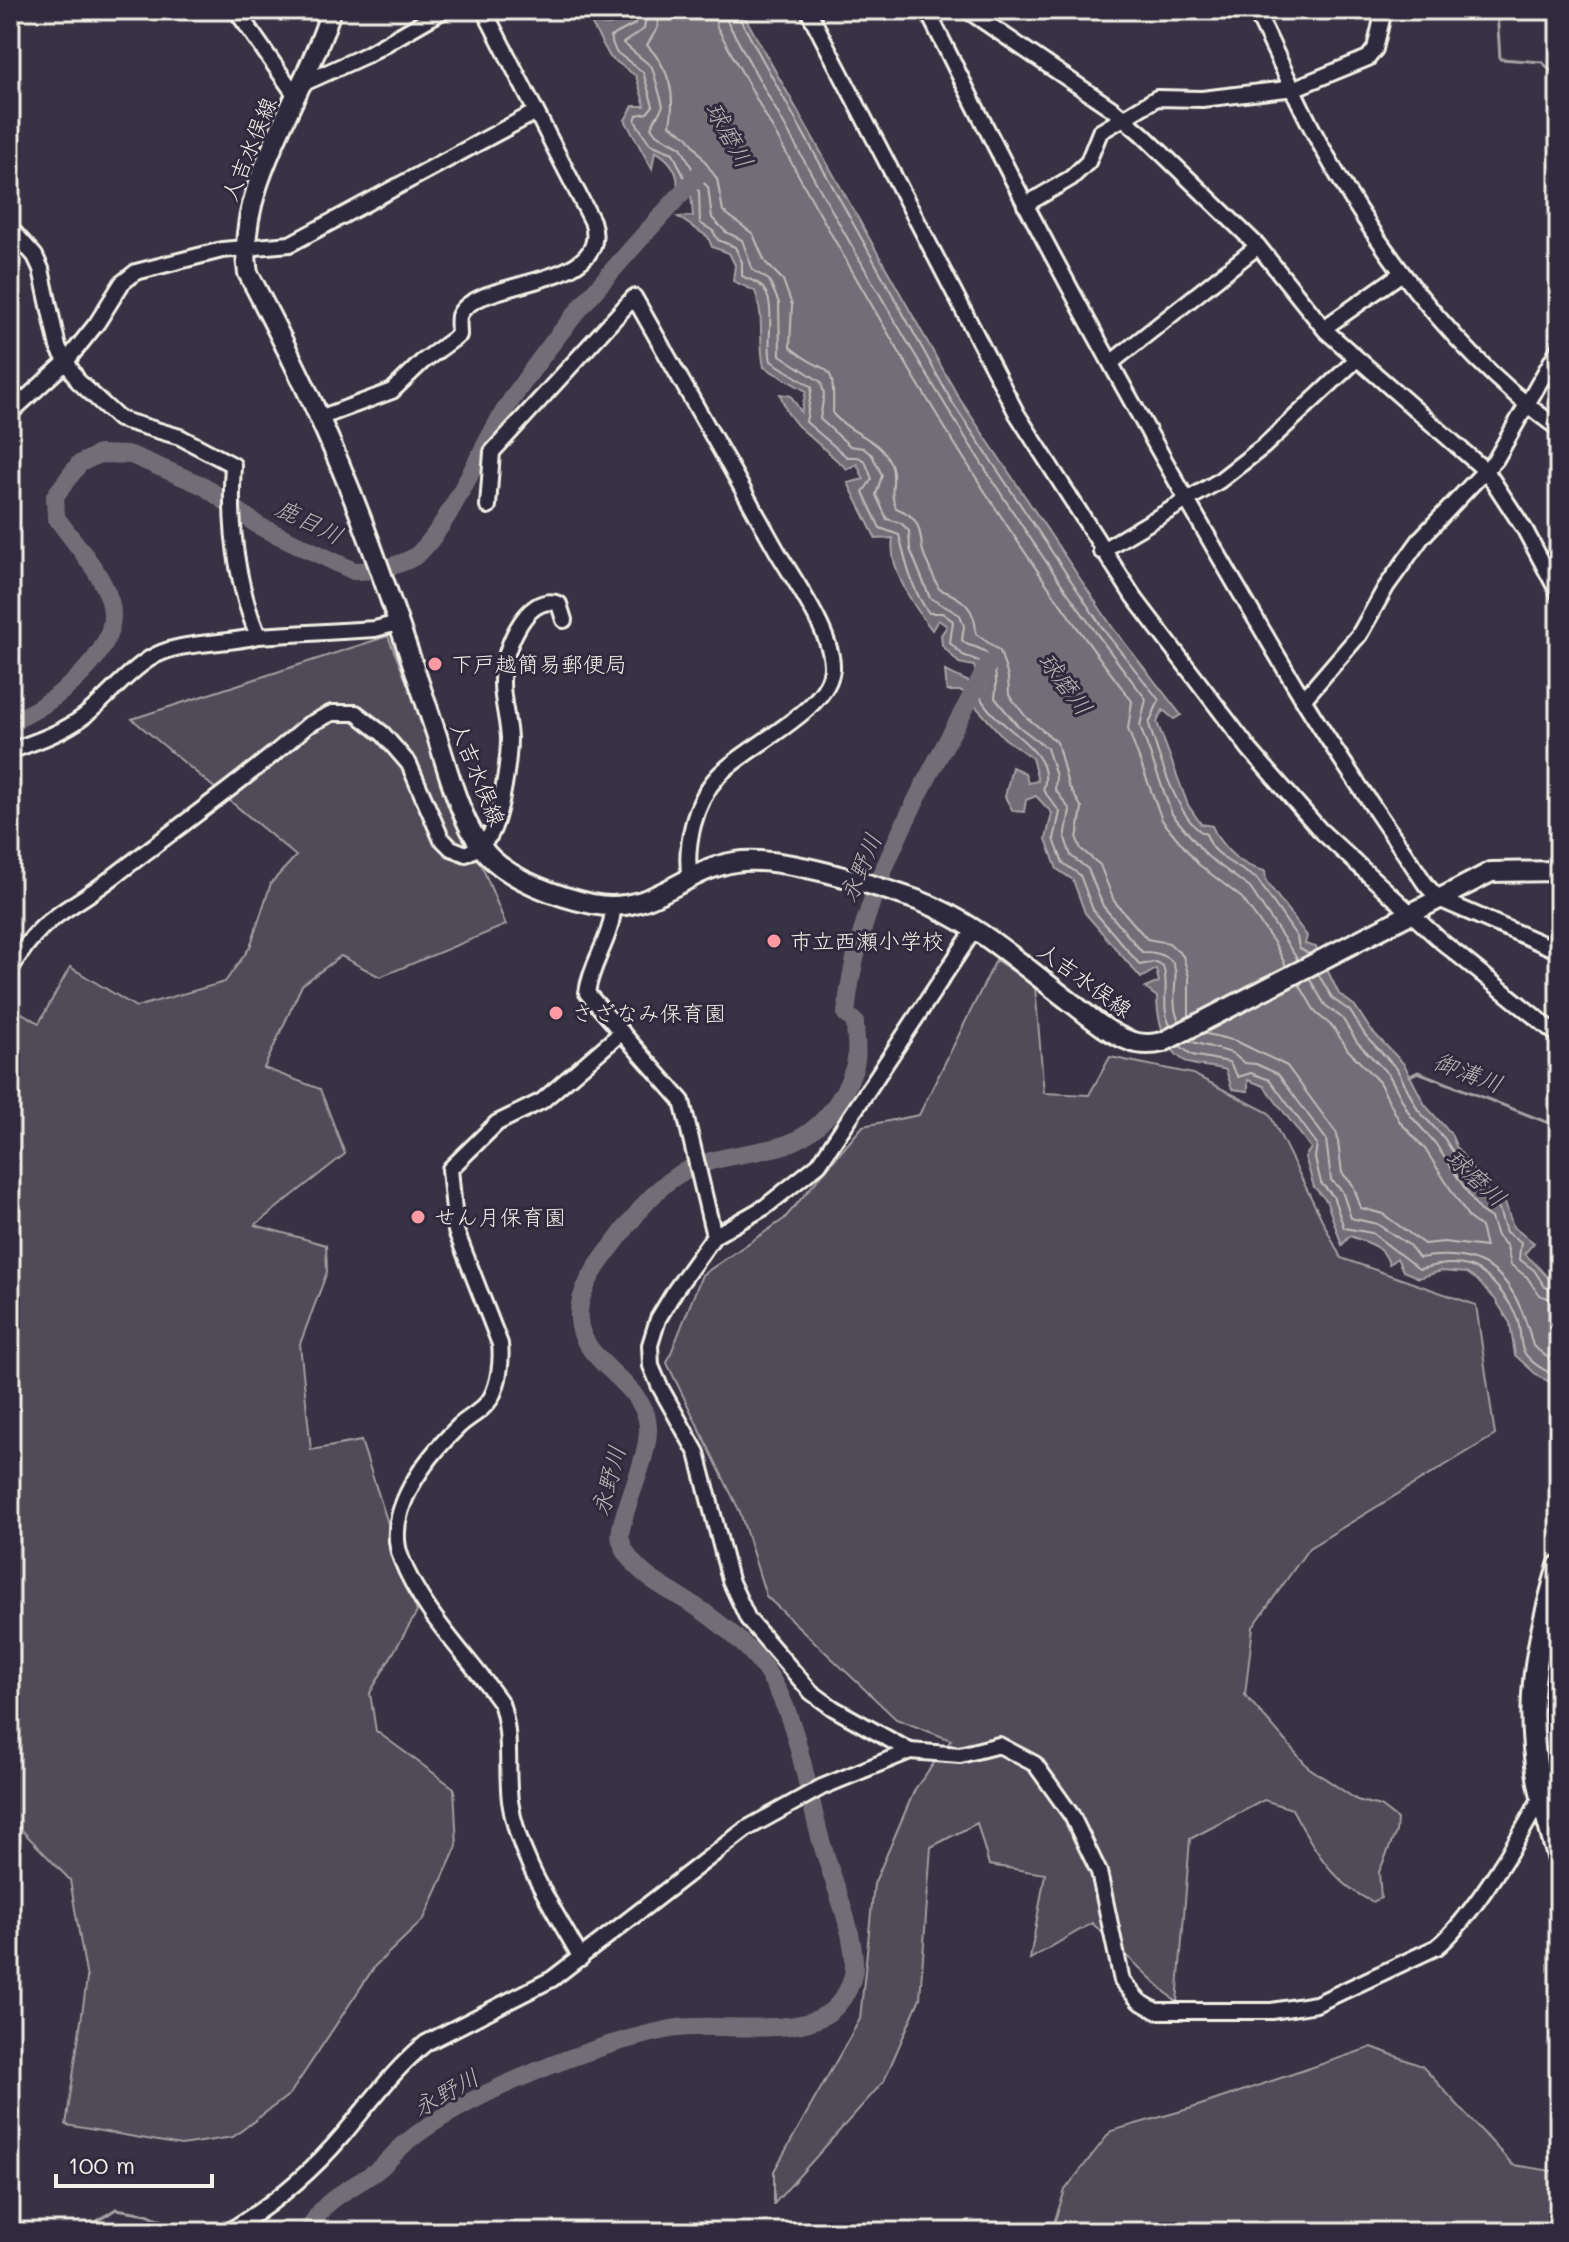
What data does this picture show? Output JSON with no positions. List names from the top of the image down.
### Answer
{
  "streets": {
    "main road": ["人吉水俣線"]
  },
  "water": [
    "球磨川",
    "鹿目川",
    "永野川",
    "御溝川"
  ],
  "places": [
    "下戸越簡易郵便局",
    "市立西瀬小学校",
    "さざなみ保育園",
    "せん月保育園"
  ],
  "scale_bar": "100 m"
}
